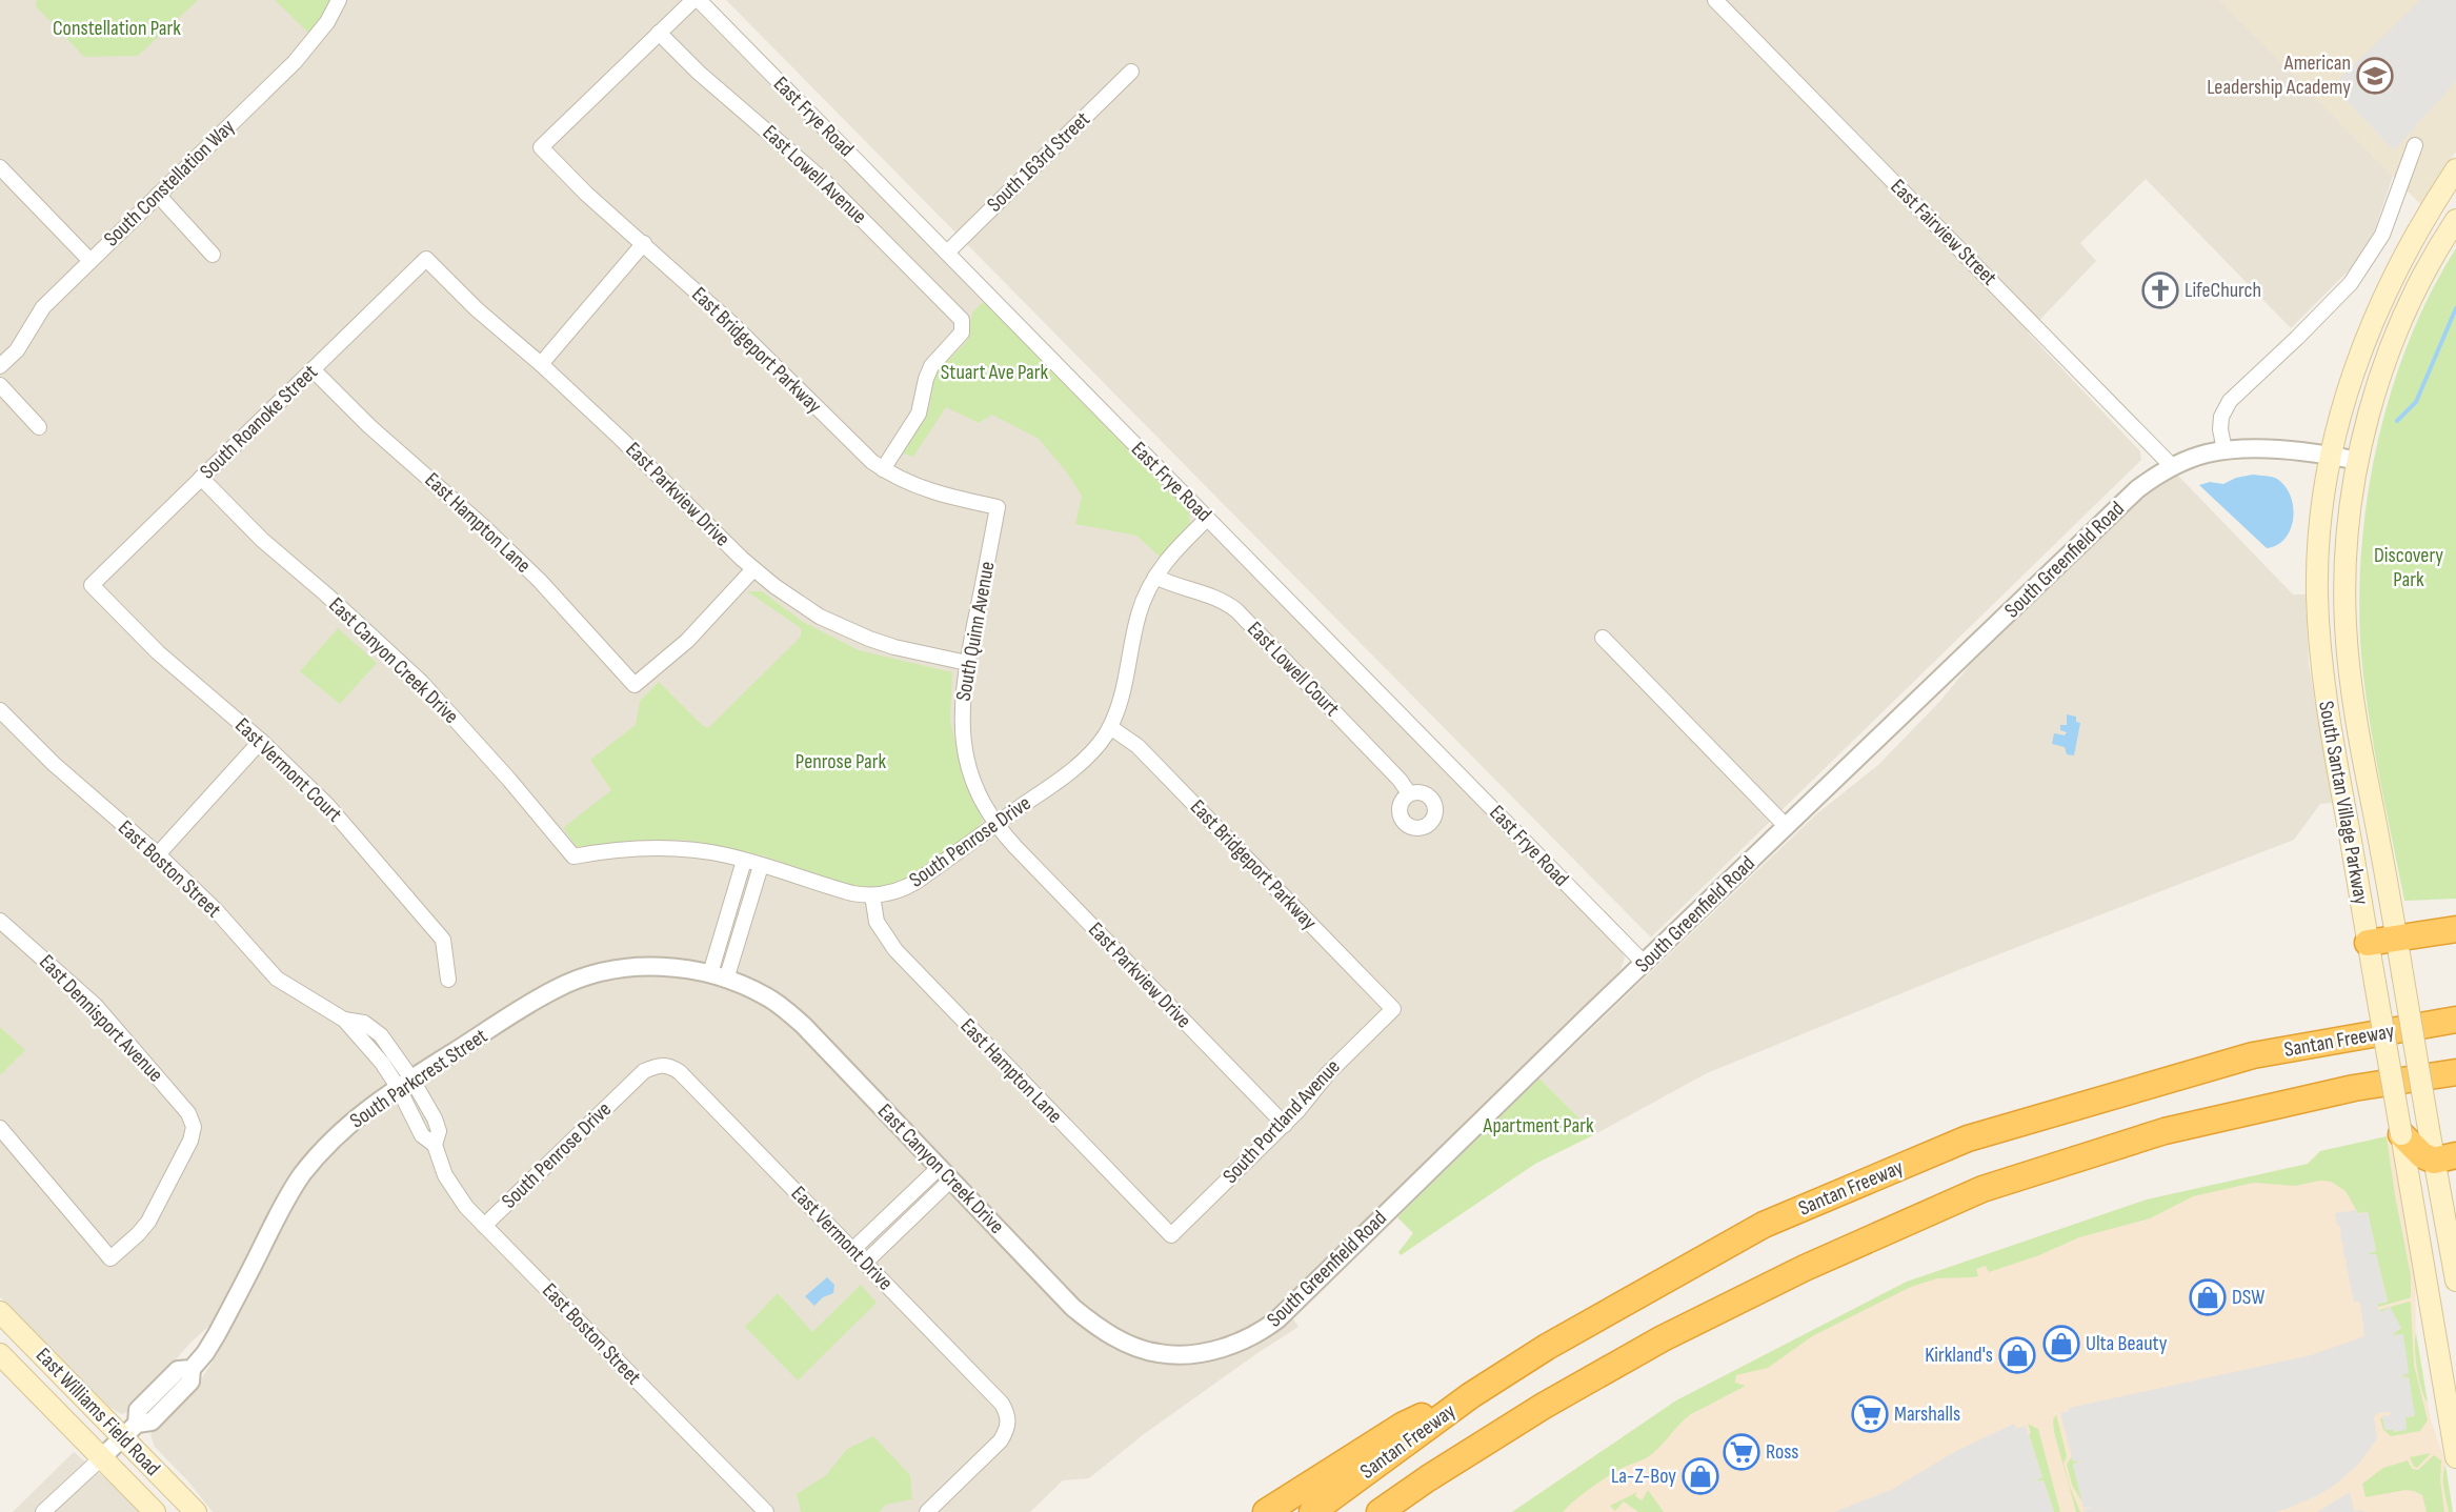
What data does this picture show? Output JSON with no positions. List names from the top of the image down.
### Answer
{
  "streets": {
    "highway": ["Santan Freeway"],
    "main road": ["South Santan Village Parkway", "East Williams Field Road"],
    "street": [
      "East Frye Road",
      "South 163rd Street",
      "East Lowell Avenue",
      "South Constellation Way",
      "East Fairview Street",
      "East Bridgeport Parkway",
      "South Roanoke Street",
      "East Parkview Drive",
      "East Hampton Lane",
      "South Greenfield Road",
      "South Quinn Avenue",
      "East Canyon Creek Drive",
      "East Lowell Court",
      "East Vermont Court",
      "South Penrose Drive",
      "East Boston Street",
      "East Dennisport Avenue",
      "South Parkcrest Street",
      "South Portland Avenue",
      "East Vermont Drive"
    ]
  },
  "crossings": [
    ["East Frye Road", "South 163rd Street"],
    ["East Frye Road", "South Greenfield Road"],
    ["East Frye Road", "South Penrose Drive"],
    ["East Lowell Avenue", "East Bridgeport Parkway"],
    ["East Fairview Street", "South Greenfield Road"],
    ["East Bridgeport Parkway", "South Quinn Avenue"],
    ["East Bridgeport Parkway", "South Penrose Drive"],
    ["East Bridgeport Parkway", "South Portland Avenue"],
    ["South Roanoke Street", "East Parkview Drive"],
    ["South Roanoke Street", "East Hampton Lane"],
    ["South Roanoke Street", "East Canyon Creek Drive"],
    ["South Roanoke Street", "East Vermont Court"],
    ["East Parkview Drive", "East Hampton Lane"],
    ["East Parkview Drive", "South Quinn Avenue"],
    ["East Parkview Drive", "South Penrose Drive"],
    ["East Parkview Drive", "South Portland Avenue"],
    ["East Hampton Lane", "South Penrose Drive"],
    ["East Hampton Lane", "South Portland Avenue"],
    ["South Greenfield Road", "East Canyon Creek Drive"],
    ["South Greenfield Road", "South Santan Village Parkway"],
    ["South Quinn Avenue", "South Penrose Drive"],
    ["East Canyon Creek Drive", "South Penrose Drive"],
    ["East Canyon Creek Drive", "South Parkcrest Street"],
    ["East Lowell Court", "South Penrose Drive"],
    ["South Penrose Drive", "East Boston Street"],
    ["South Penrose Drive", "East Vermont Drive"],
    ["East Boston Street", "South Parkcrest Street"],
    ["South Parkcrest Street", "East Williams Field Road"]
  ],
  "parks": [
    "Constellation Park",
    "Stuart Ave Park",
    "Discovery Park",
    "Penrose Park",
    "Apartment Park"
  ],
  "places": {
    "school or university": ["American Leadership Academy"],
    "church": ["LifeChurch"],
    "shop": [
      "DSW",
      "Ulta Beauty",
      "Kirkland's",
      "La-Z-Boy"
    ],
    "supermarket": ["Marshalls", "Ross"]
  }
}
